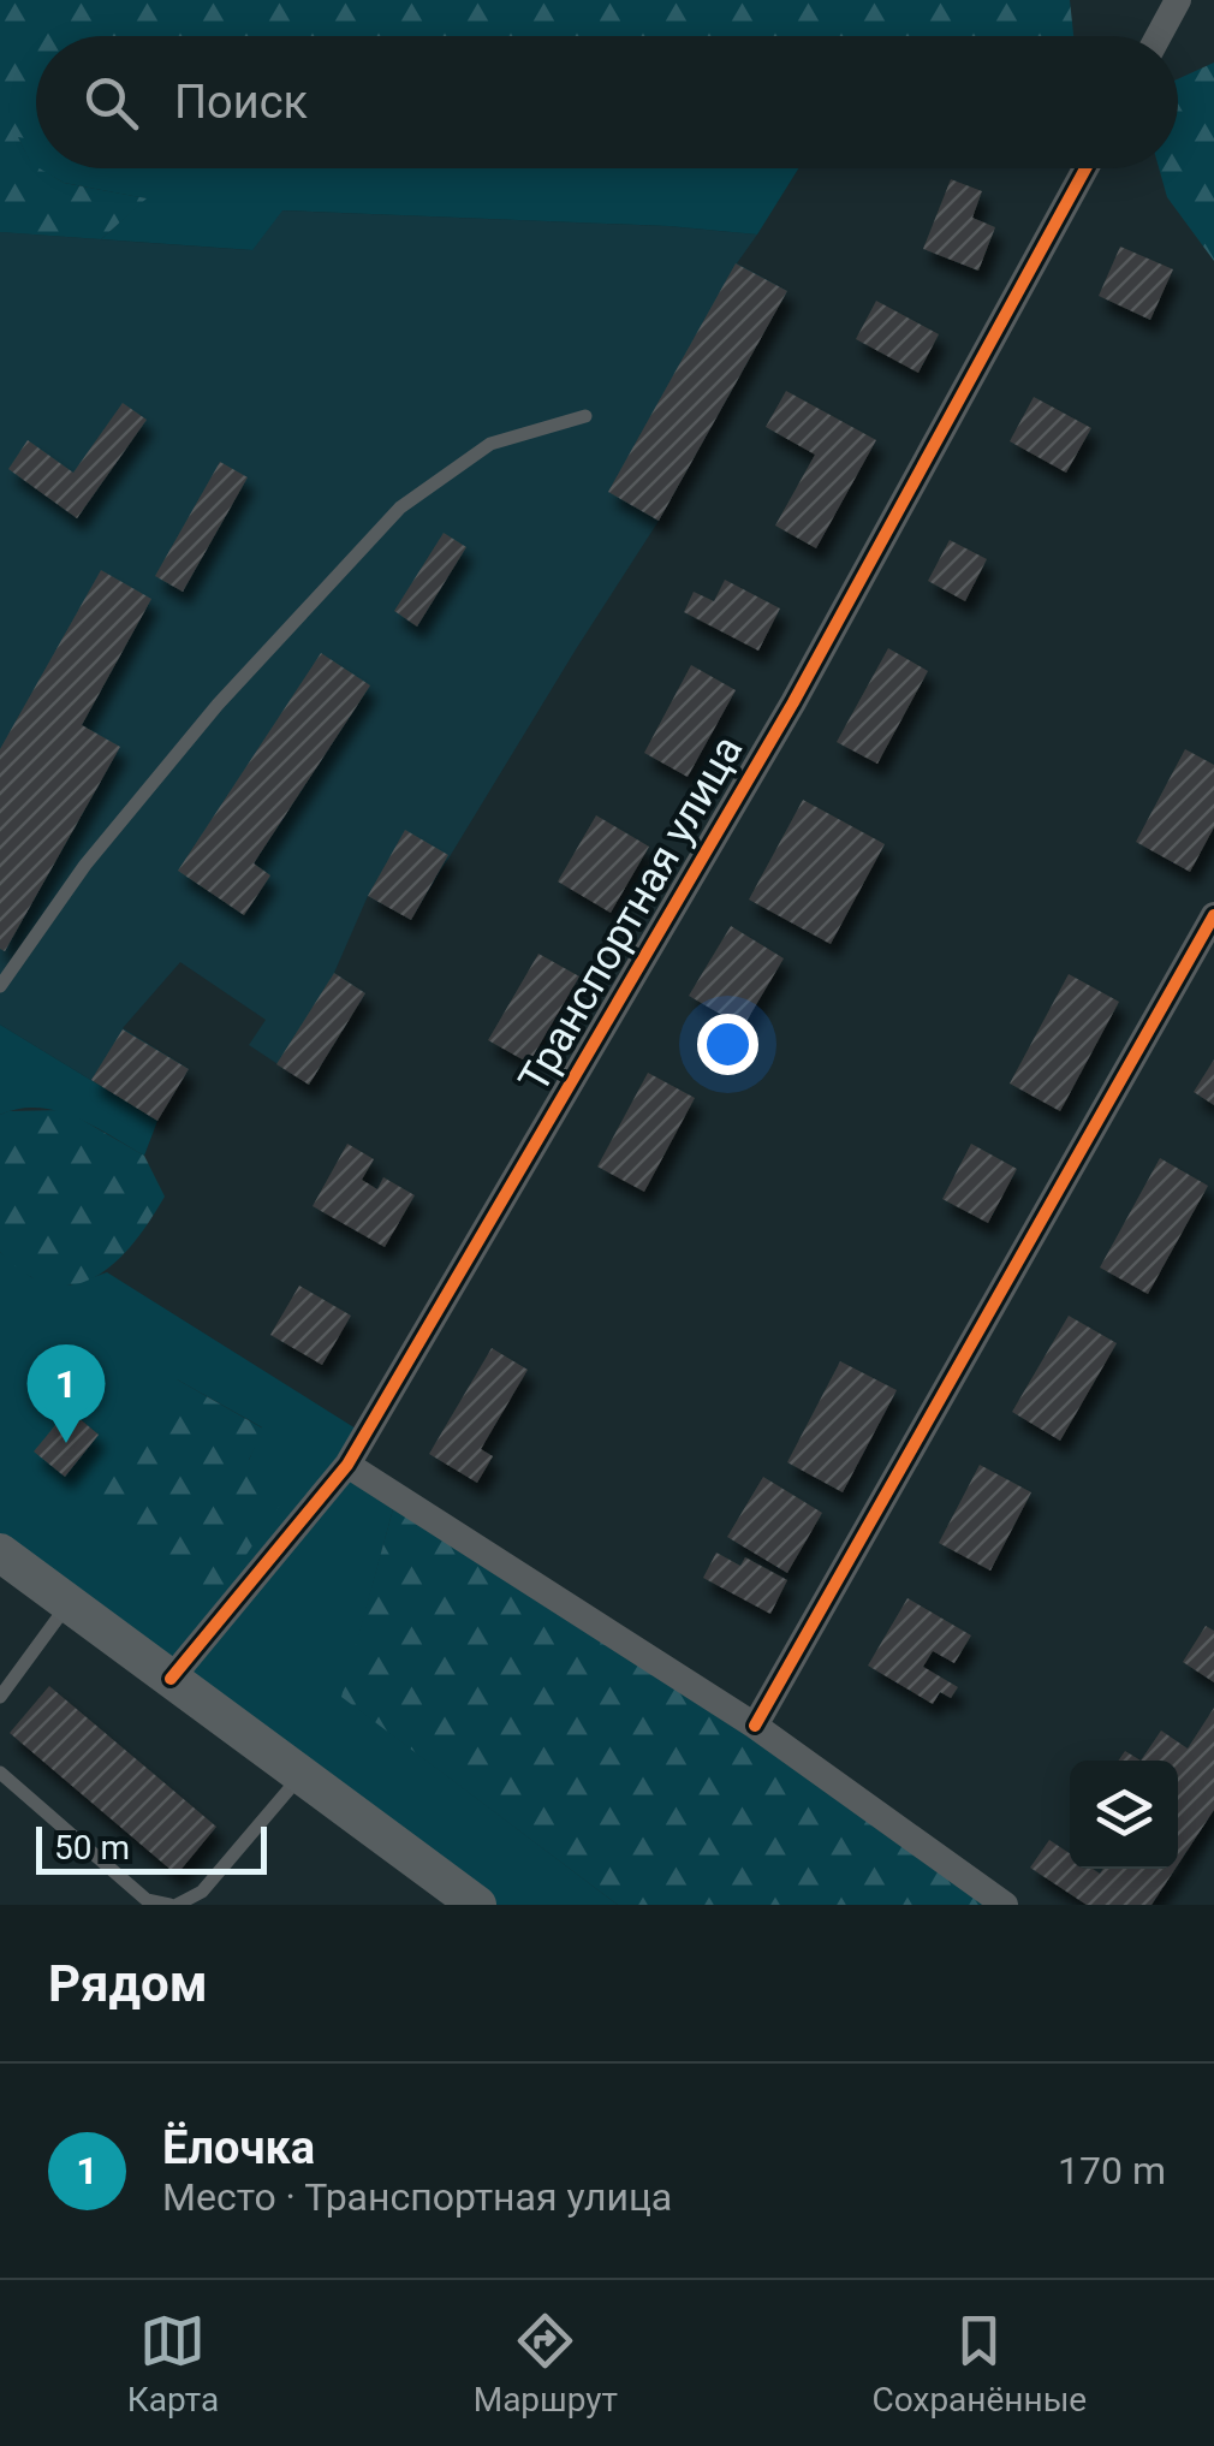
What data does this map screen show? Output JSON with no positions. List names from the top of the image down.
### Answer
{
  "streets": {
    "street": ["Транспортная улица"]
  },
  "scale_bar": "50 m",
  "page": {
    "search": "Поиск",
    "pins": "1",
    "scale": "50 m",
    "heading": "Рядом",
    "list": [
      {
        "mark": "1",
        "name": "Ёлочка",
        "note": "Место · Транспортная улица",
        "value": "170 m"
      }
    ],
    "nav": ["Карта", "Маршрут", "Сохранённые"]
  }
}
